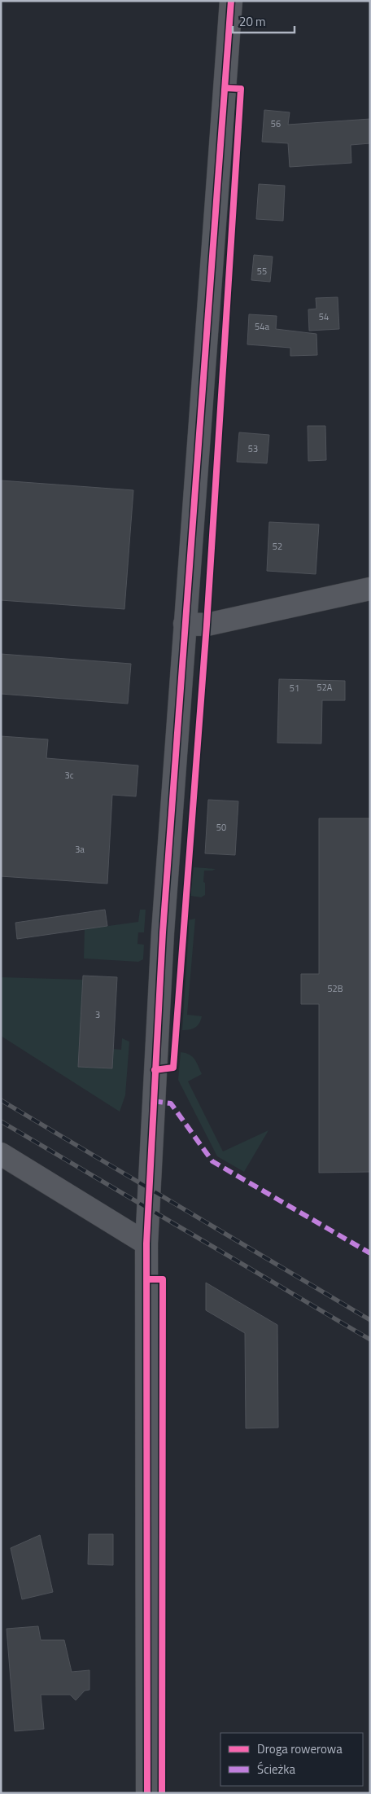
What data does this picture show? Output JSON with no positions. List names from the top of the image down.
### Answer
{
  "house_numbers": [
    "56",
    "55",
    "54",
    "54a",
    "53",
    "52",
    "52A",
    "51",
    "3c",
    "50",
    "3a",
    "52B",
    "3"
  ],
  "legend": ["Droga rowerowa", "Ścieżka"],
  "scale_bar": "20 m"
}
